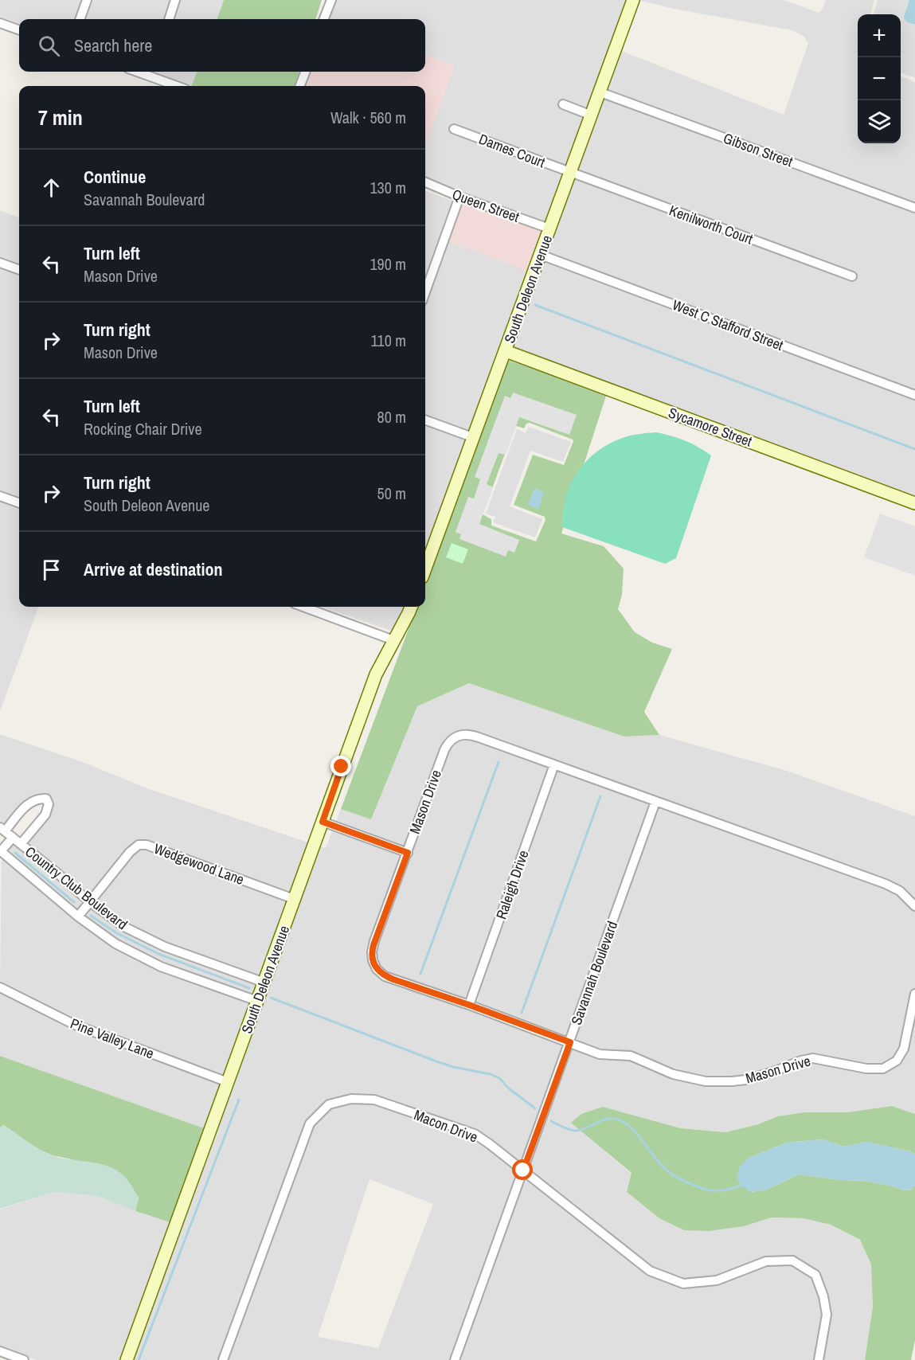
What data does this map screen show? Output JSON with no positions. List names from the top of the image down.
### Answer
{
  "streets": {
    "street": [
      "Gibson Street",
      "Dames Court",
      "Queen Street",
      "Kenilworth Court",
      "South Deleon Avenue",
      "West C Stafford Street",
      "Sycamore Street",
      "Mason Drive",
      "Wedgewood Lane",
      "Raleigh Drive",
      "Country Club Boulevard",
      "Savannah Boulevard",
      "Pine Valley Lane",
      "Macon Drive"
    ]
  },
  "crossings": [
    ["Gibson Street", "South Deleon Avenue"],
    ["Dames Court", "Kenilworth Court"],
    ["Dames Court", "South Deleon Avenue"],
    ["Queen Street", "South Deleon Avenue"],
    ["Kenilworth Court", "South Deleon Avenue"],
    ["South Deleon Avenue", "West C Stafford Street"],
    ["South Deleon Avenue", "Sycamore Street"],
    ["South Deleon Avenue", "Wedgewood Lane"],
    ["South Deleon Avenue", "Country Club Boulevard"],
    ["South Deleon Avenue", "Pine Valley Lane"],
    ["Mason Drive", "Raleigh Drive"],
    ["Mason Drive", "Savannah Boulevard"],
    ["Wedgewood Lane", "Country Club Boulevard"],
    ["Savannah Boulevard", "Macon Drive"]
  ],
  "page": {
    "map_buttons": ["+", "−"],
    "search": "Search here",
    "heading": ["7 min", "Walk · 560 m"],
    "list": [
      ["Continue", "Savannah Boulevard", "130 m"],
      ["Turn left", "Mason Drive", "190 m"],
      ["Turn right", "Mason Drive", "110 m"],
      ["Turn left", "Rocking Chair Drive", "80 m"],
      ["Turn right", "South Deleon Avenue", "50 m"],
      "Arrive at destination"
    ]
  }
}
